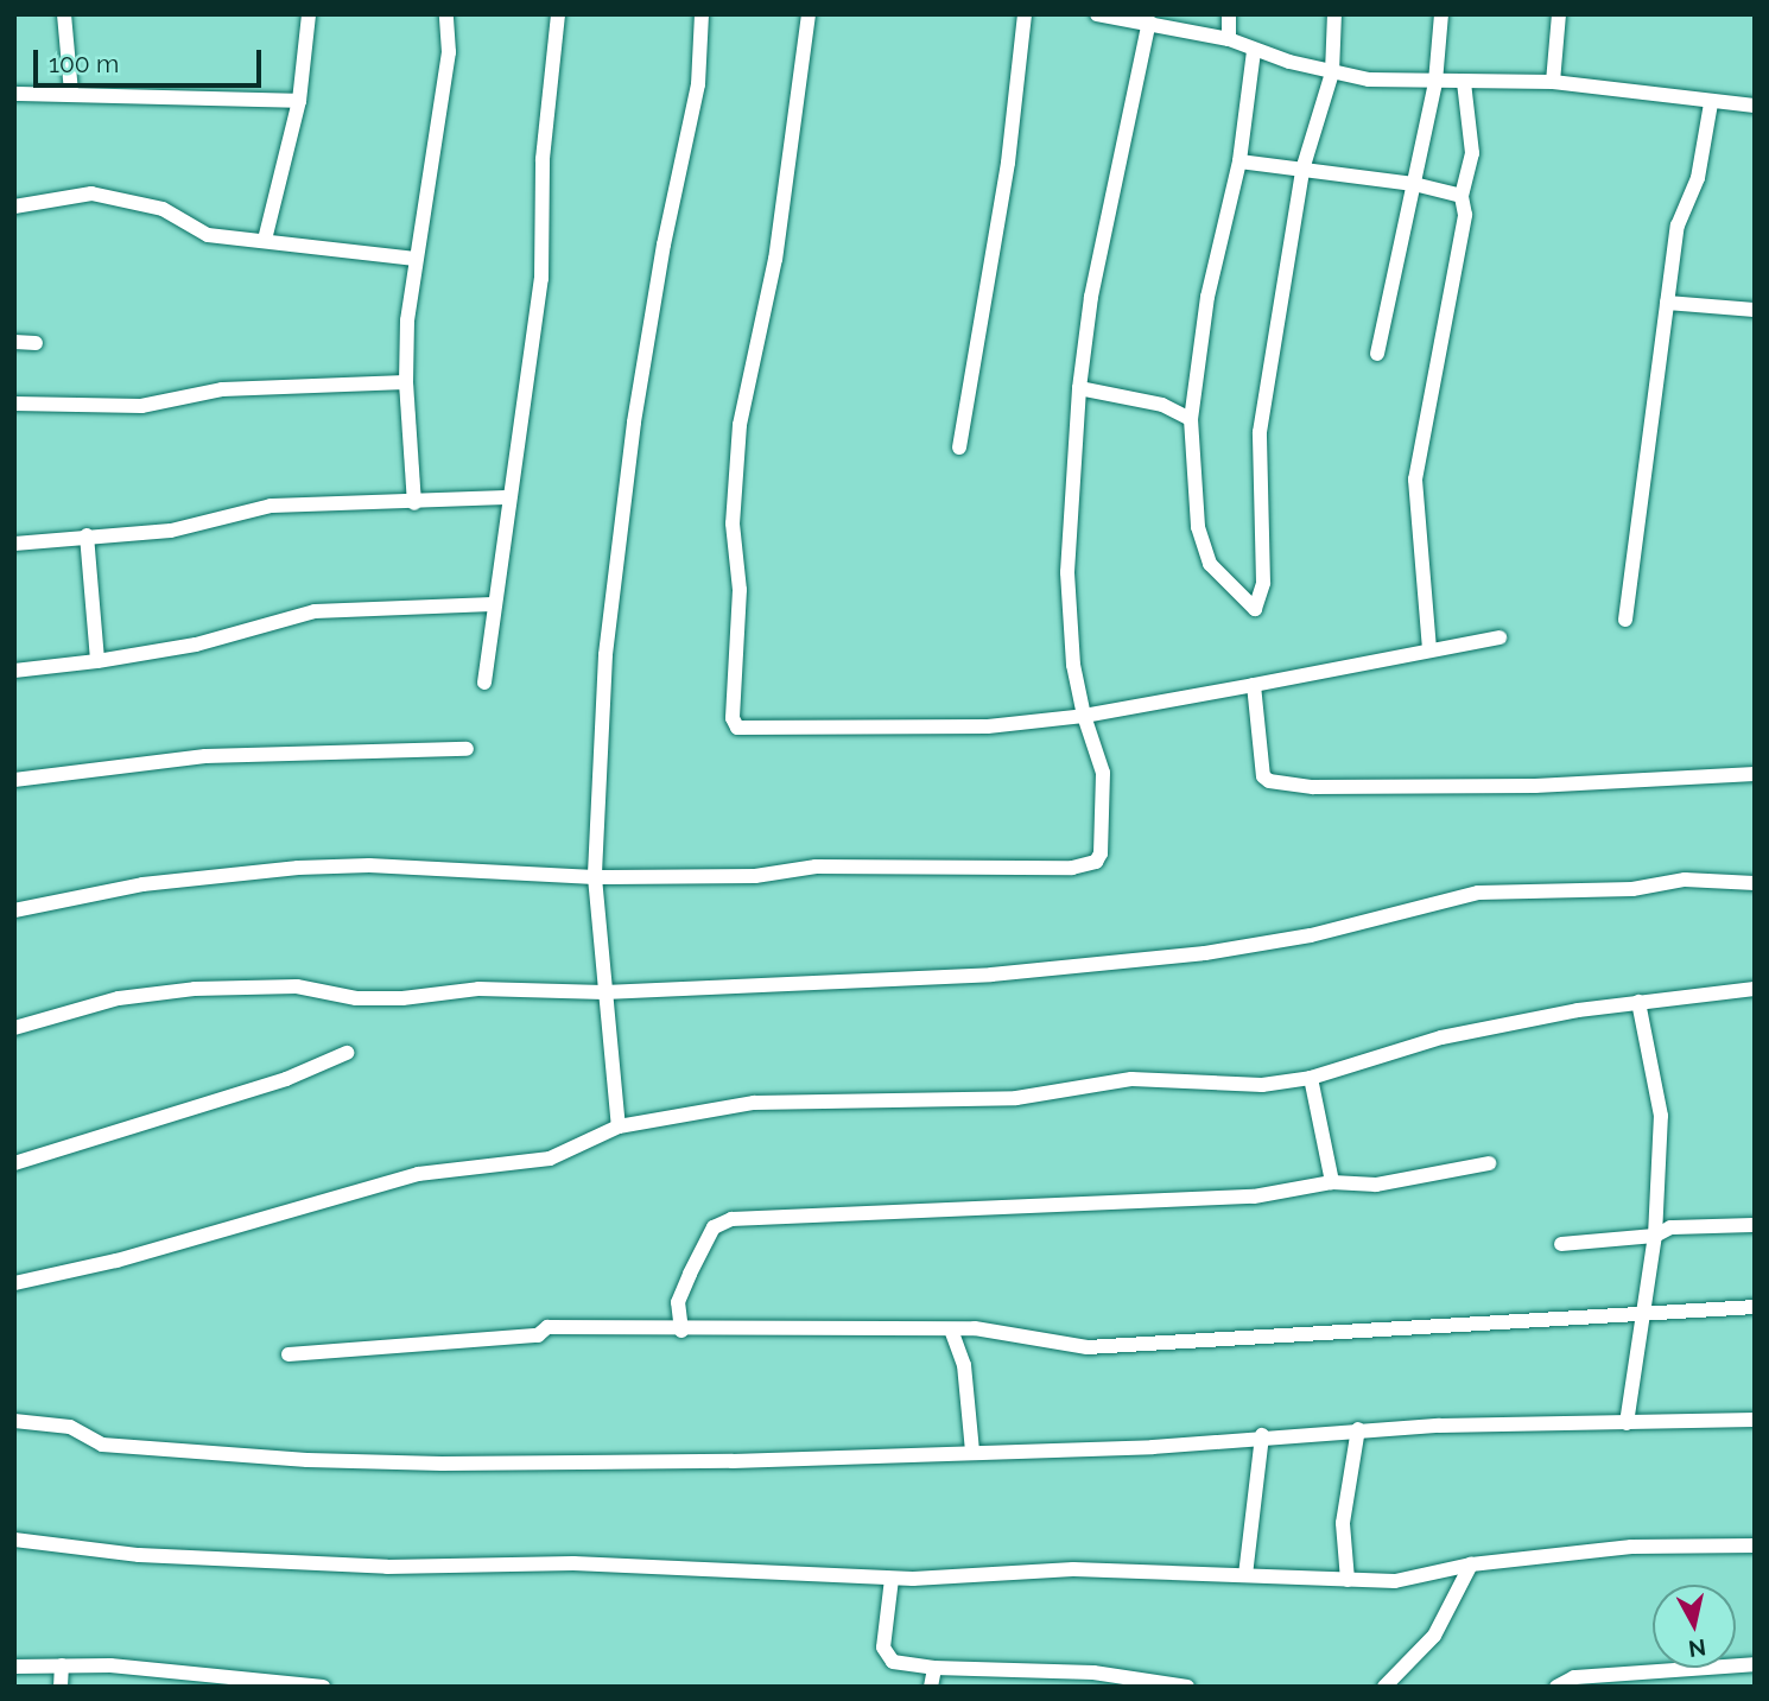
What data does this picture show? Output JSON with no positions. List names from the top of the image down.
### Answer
{
  "scale_bar": "100 m",
  "north": "bottom"
}
